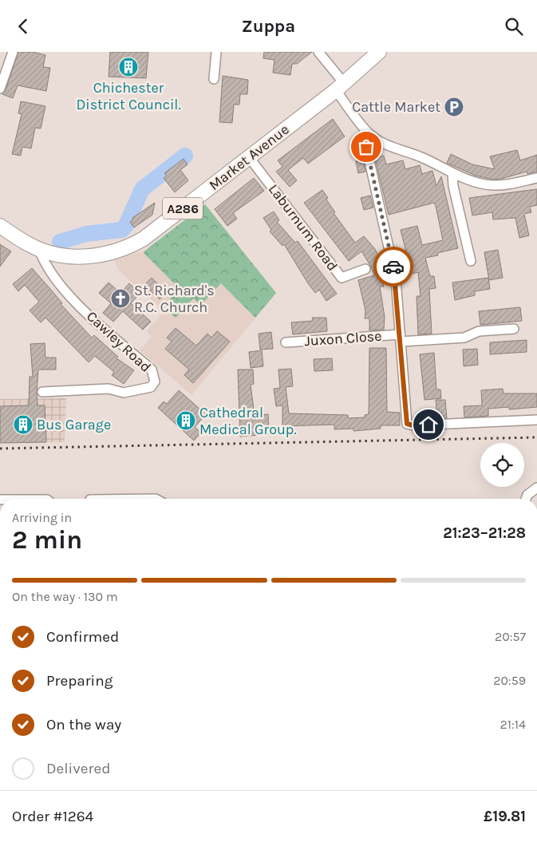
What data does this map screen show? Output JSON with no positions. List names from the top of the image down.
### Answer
{
  "streets": {
    "main road": ["Market Avenue", "A286"],
    "street": ["Laburnum Road", "Juxon Close", "Cawley Road"]
  },
  "crossings": [
    ["Market Avenue", "A286"],
    ["Market Avenue", "Laburnum Road"],
    ["Market Avenue", "Cawley Road"]
  ],
  "places": {
    "building": ["Chichester District Council.", "Cathedral Medical Group.", "Bus Garage"],
    "parking": ["Cattle Market"],
    "church": ["St. Richard's R.C. Church"]
  },
  "page": {
    "header": "Zuppa",
    "heading": ["2 min", "Arriving in", "21:23–21:28"],
    "panel": ["Order #1264", "£19.81"],
    "bar": "On the way · 130 m",
    "list": [
      ["Confirmed", "20:57"],
      ["Preparing", "20:59"],
      ["On the way", "21:14"],
      "Delivered"
    ]
  }
}
